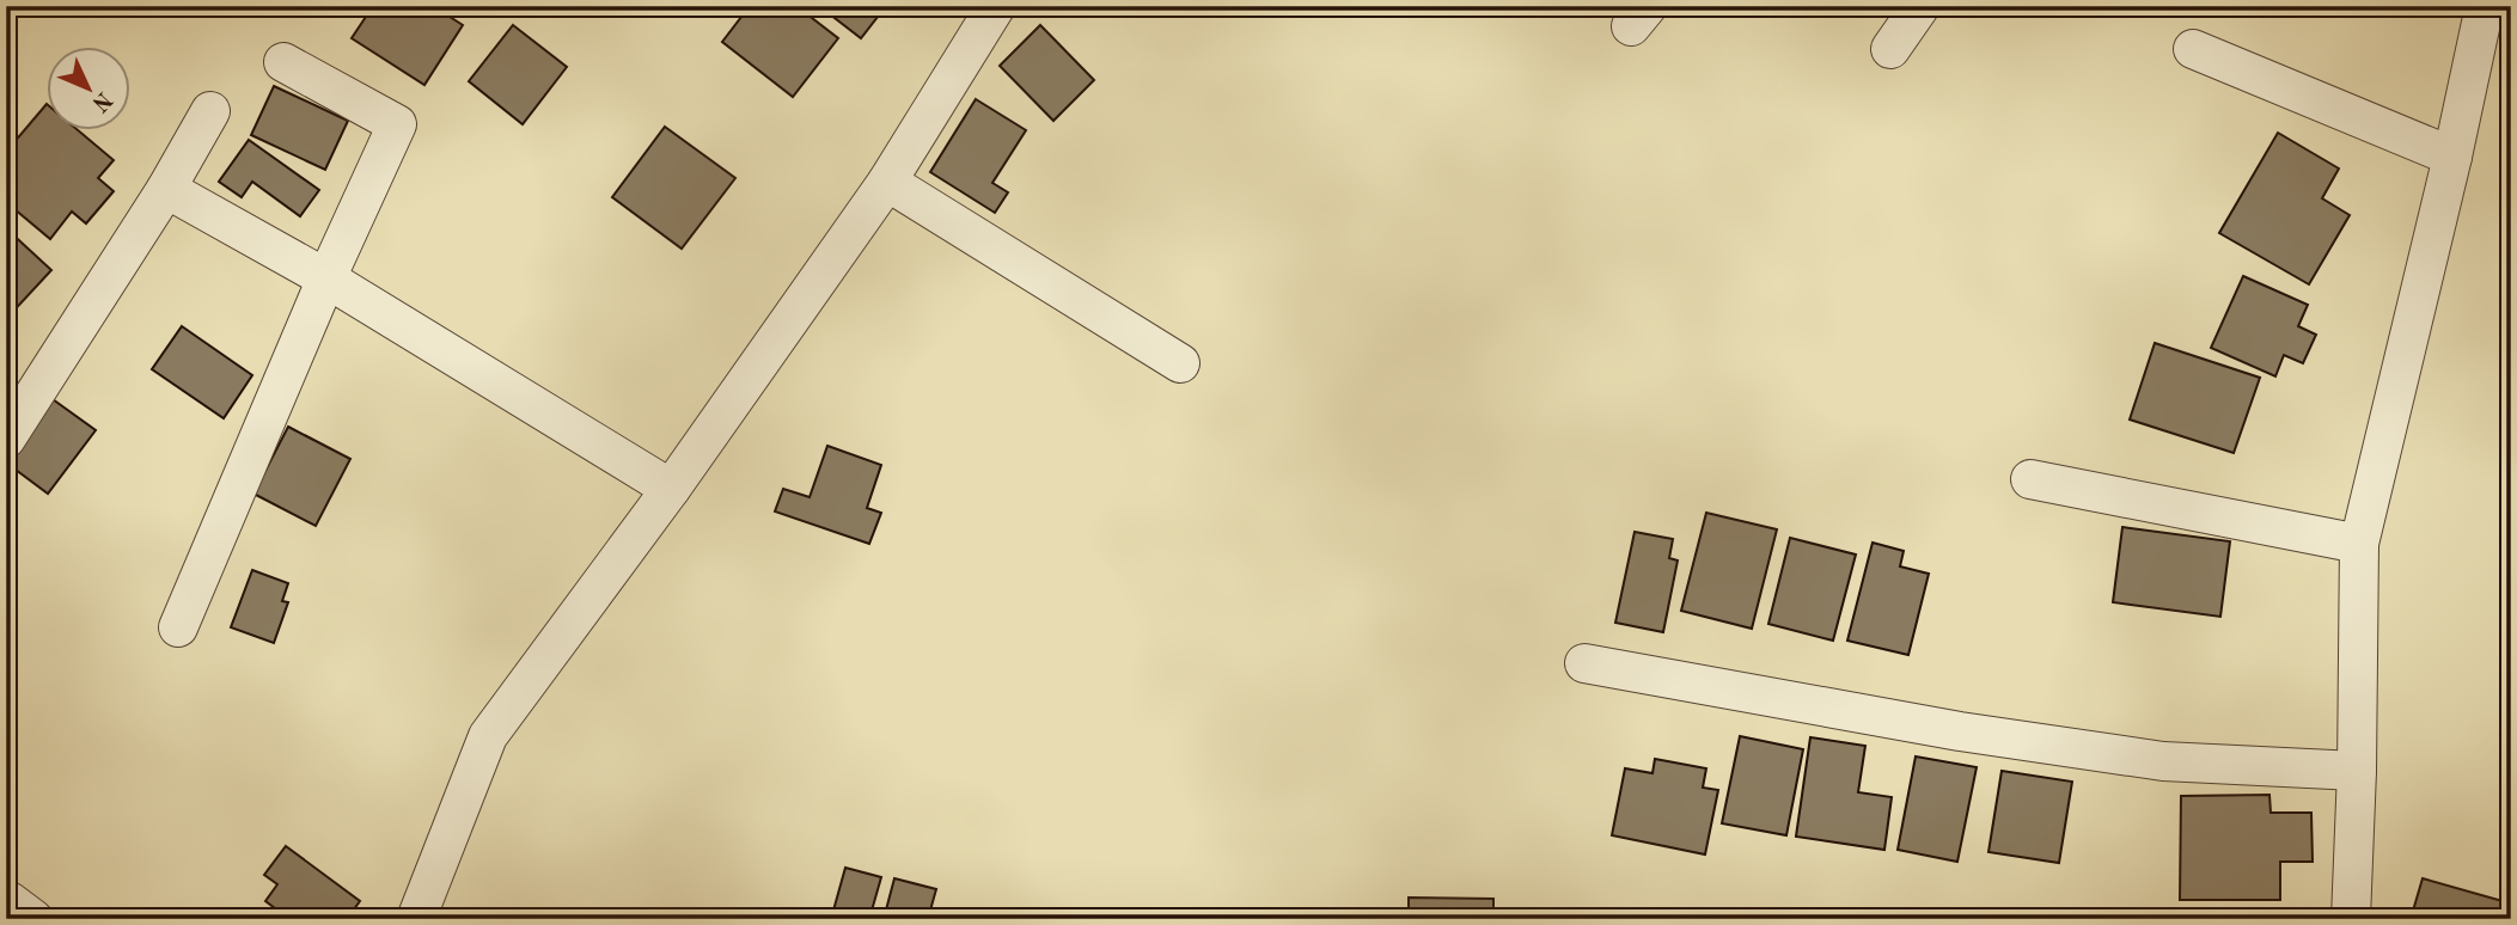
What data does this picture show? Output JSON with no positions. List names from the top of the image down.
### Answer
{
  "north": "bottom right"
}
